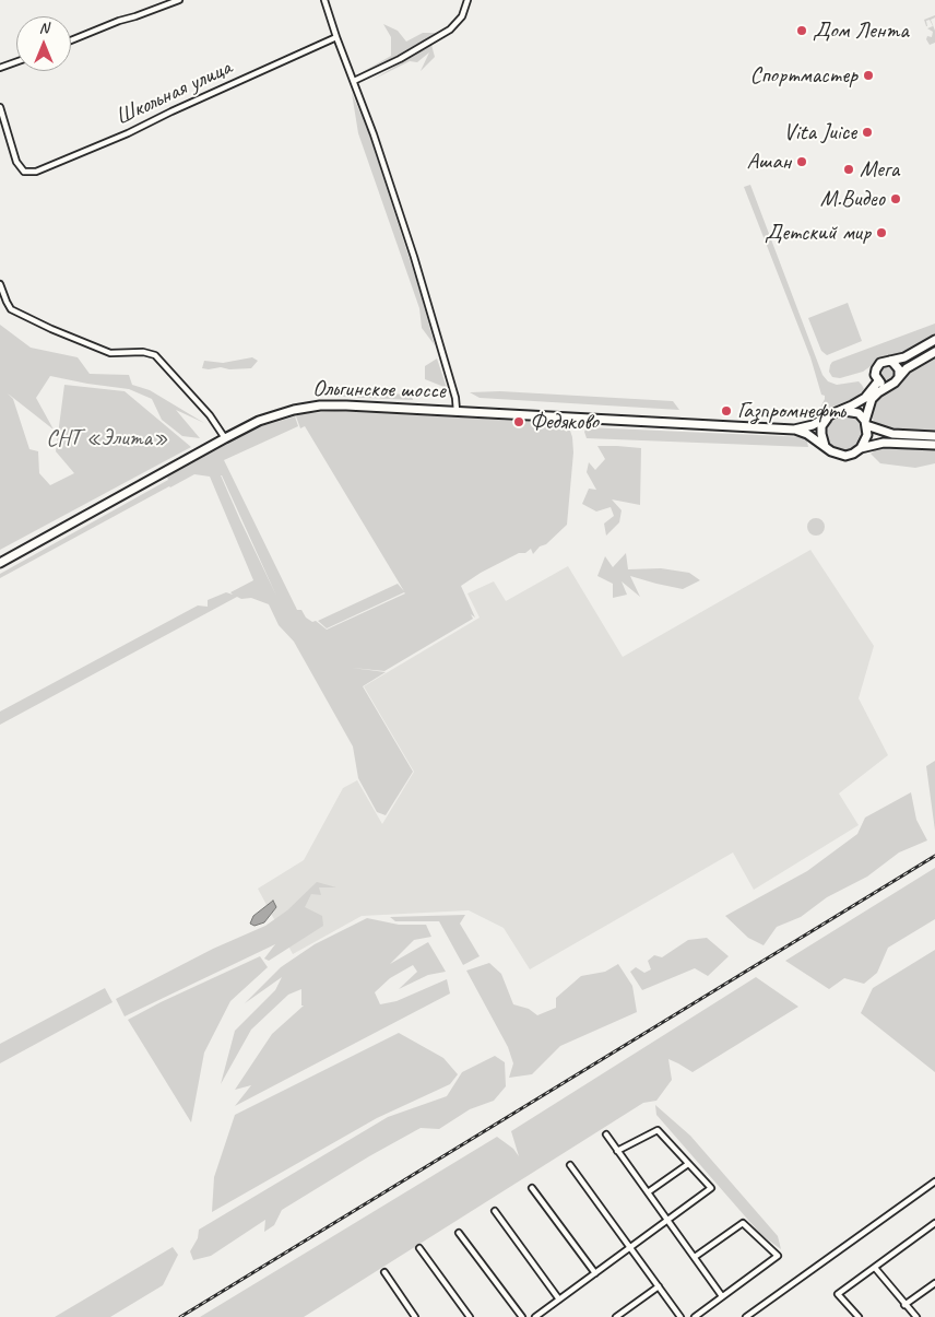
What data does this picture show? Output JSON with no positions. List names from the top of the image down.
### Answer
{
  "streets": {
    "main road": ["Ольгинское шоссе"],
    "street": ["Школьная улица"]
  },
  "parks": ["СНТ «Элита»"],
  "places": [
    "Дом Лента",
    "Спортмастер",
    "Vita Juice",
    "Ашан",
    "Мега",
    "М.Видео",
    "Детский мир",
    "Газпромнефть",
    "Федяково"
  ],
  "north": "top"
}
